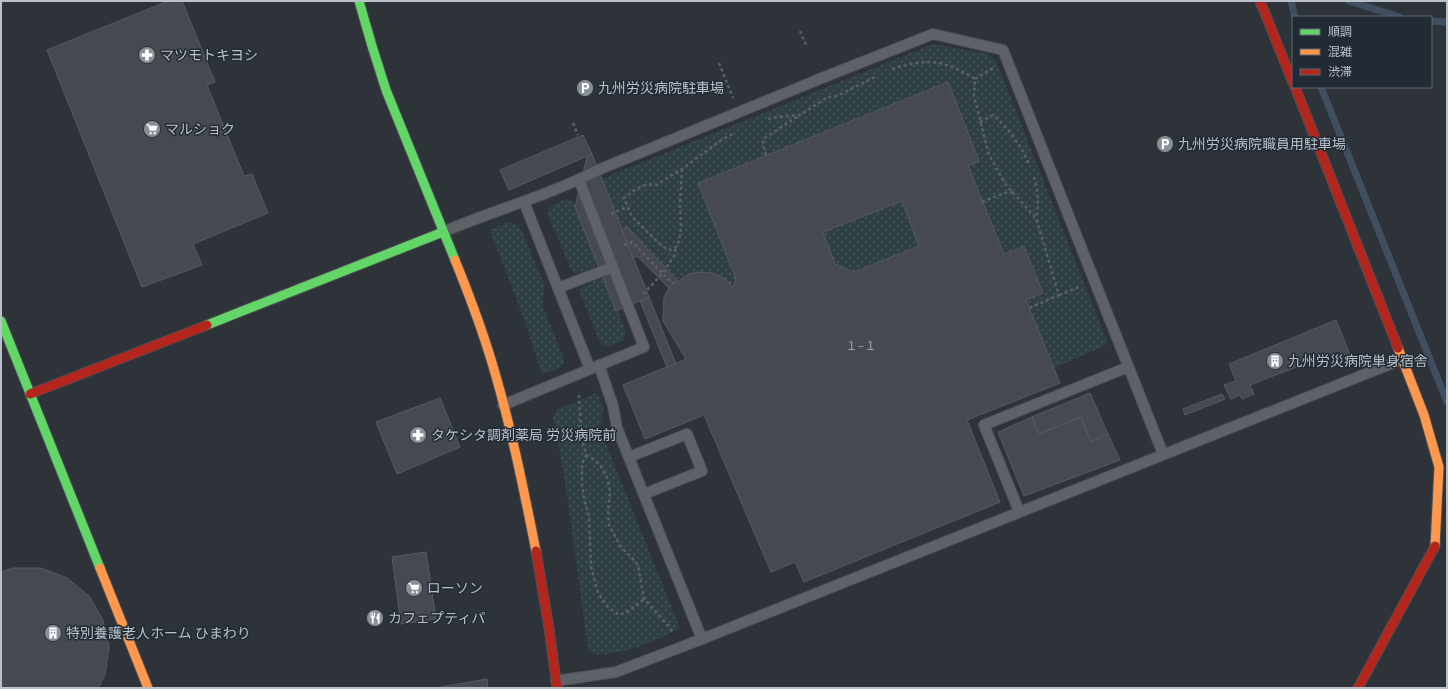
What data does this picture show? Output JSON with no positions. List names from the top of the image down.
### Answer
{
  "places": {
    "pharmacy": ["マツモトキヨシ", "タケシタ調剤薬局 労災病院前"],
    "parking": ["九州労災病院駐車場", "九州労災病院職員用駐車場"],
    "supermarket": ["マルショク", "ローソン"],
    "building": ["九州労災病院単身宿舎", "特別養護老人ホーム ひまわり"],
    "restaurant": ["カフェプティパ"]
  },
  "house_numbers": ["１−１"],
  "legend": ["順調", "混雑", "渋滞"]
}
